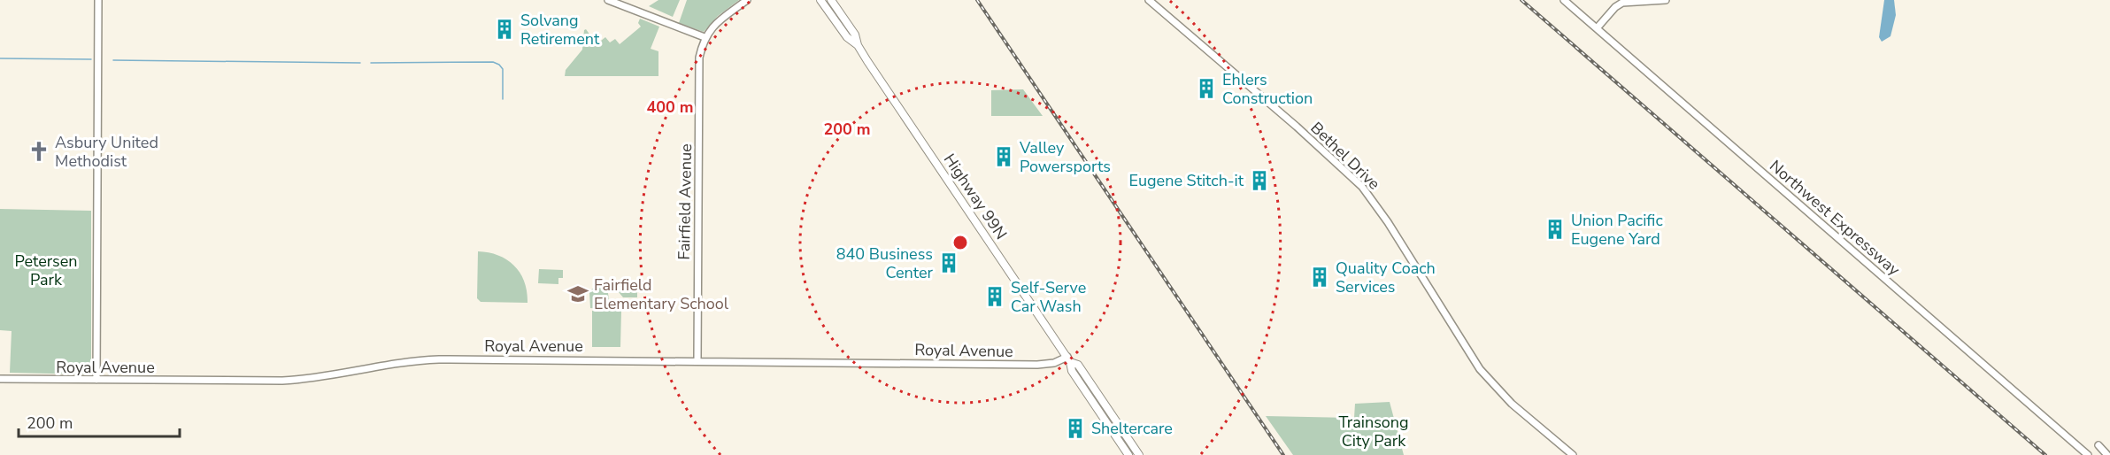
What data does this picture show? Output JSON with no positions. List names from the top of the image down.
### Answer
{
  "streets": {
    "main road": ["Highway 99N"],
    "street": [
      "Bethel Drive",
      "Fairfield Avenue",
      "Northwest Expressway",
      "Royal Avenue"
    ]
  },
  "crossings": [
    ["Highway 99N", "Royal Avenue"],
    ["Fairfield Avenue", "Royal Avenue"]
  ],
  "parks": ["Petersen Park", "Trainsong City Park"],
  "places": {
    "building": [
      "Solvang Retirement",
      "Ehlers Construction",
      "Valley Powersports",
      "Eugene Stitch-it",
      "Union Pacific Eugene Yard",
      "840 Business Center",
      "Quality Coach Services",
      "Self-Serve Car Wash",
      "Sheltercare"
    ],
    "church": ["Asbury United Methodist"],
    "school or university": ["Fairfield Elementary School"]
  },
  "scale_bar": "200 m",
  "rings": ["400 m", "200 m"]
}
